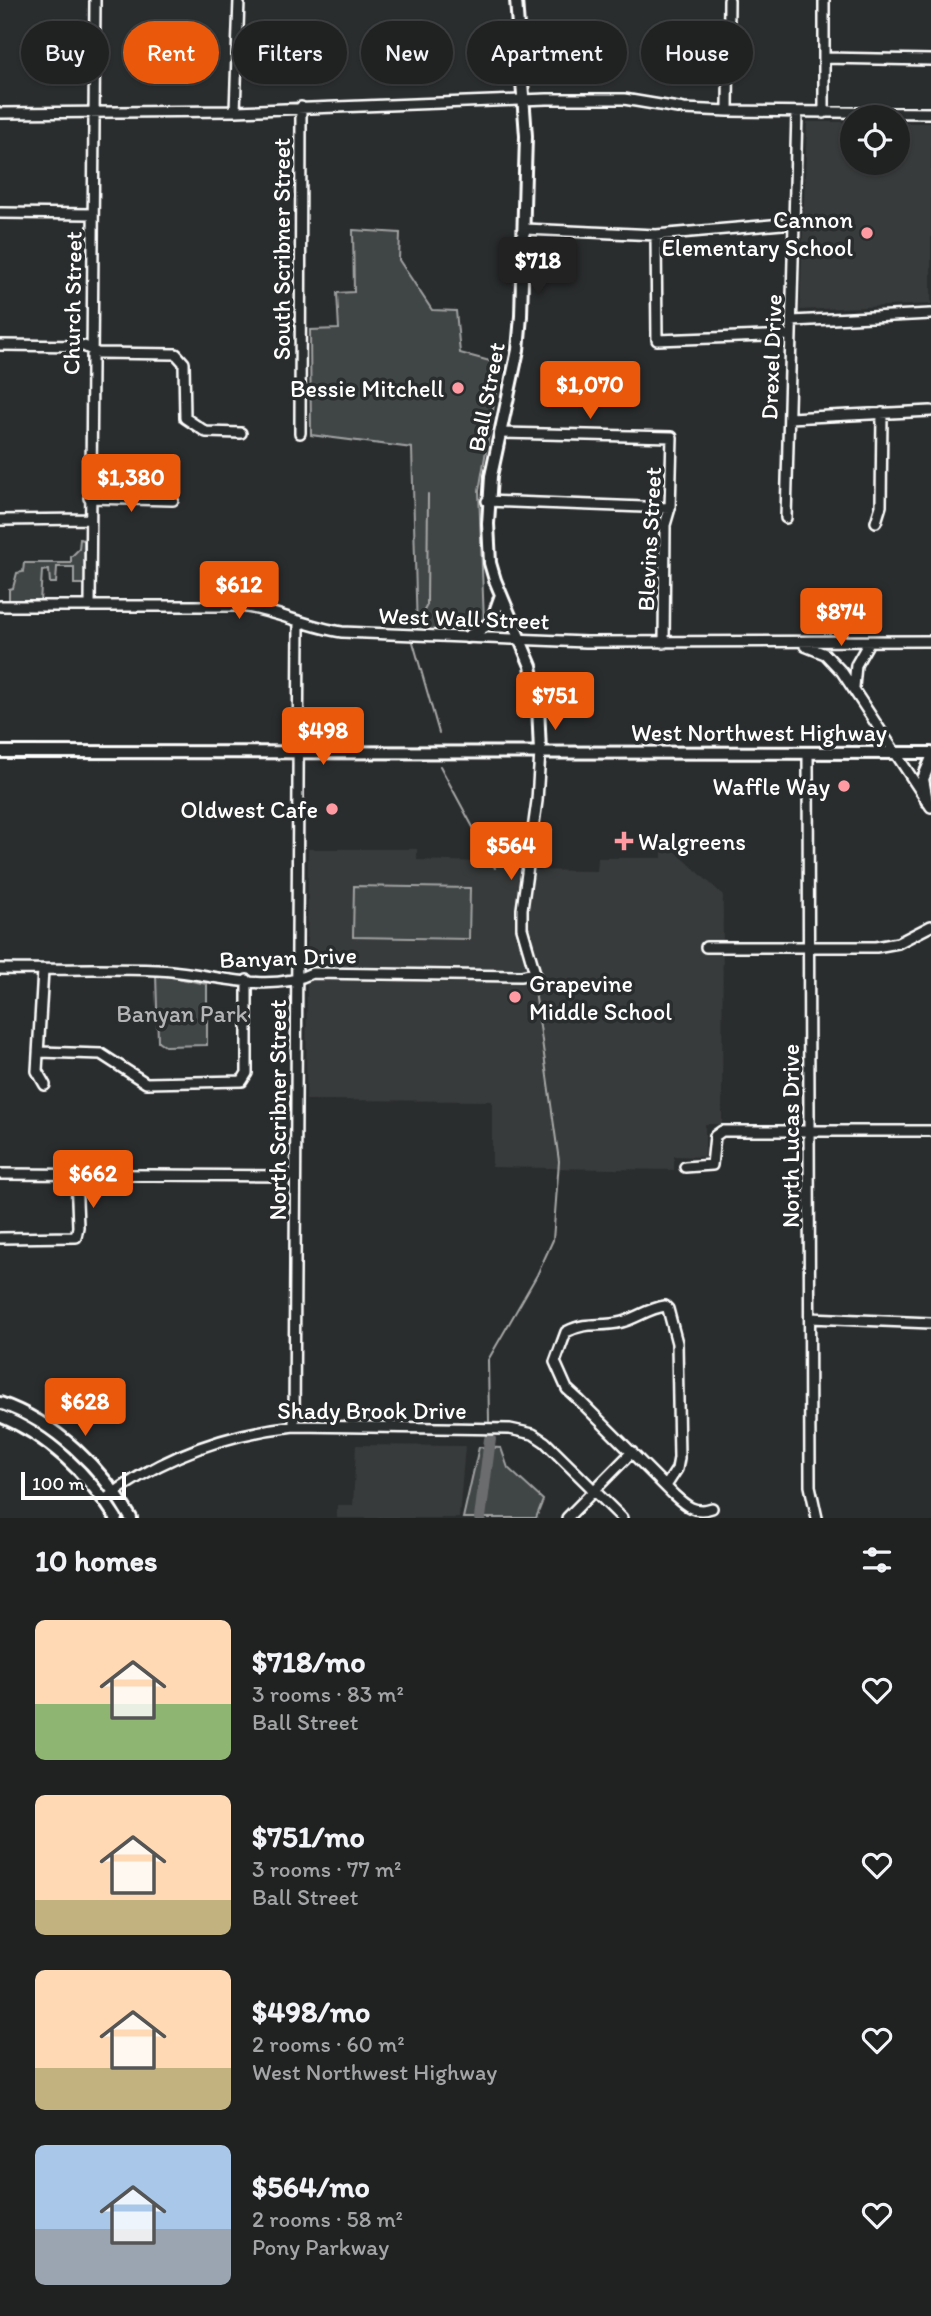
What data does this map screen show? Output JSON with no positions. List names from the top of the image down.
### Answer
{
  "streets": {
    "main road": ["Ball Street", "West Northwest Highway"],
    "street": [
      "South Scribner Street",
      "Church Street",
      "Drexel Drive",
      "Blevins Street",
      "West Wall Street",
      "Banyan Drive",
      "North Scribner Street",
      "North Lucas Drive",
      "Shady Brook Drive"
    ]
  },
  "crossings": [
    ["Church Street", "West Wall Street"],
    ["Ball Street", "Blevins Street"],
    ["Ball Street", "West Wall Street"],
    ["Ball Street", "West Northwest Highway"],
    ["Ball Street", "Banyan Drive"],
    ["Blevins Street", "West Wall Street"],
    ["West Northwest Highway", "Banyan Drive"],
    ["West Northwest Highway", "North Scribner Street"],
    ["West Northwest Highway", "North Lucas Drive"],
    ["Banyan Drive", "North Scribner Street"],
    ["North Scribner Street", "Shady Brook Drive"]
  ],
  "parks": ["Banyan Park"],
  "places": {
    "other": [
      "Cannon Elementary School",
      "Bessie Mitchell",
      "Waffle Way",
      "Oldwest Cafe",
      "Grapevine Middle School"
    ],
    "health": ["Walgreens"]
  },
  "scale_bar": "100 m",
  "page": {
    "chip": [
      "Buy",
      "Rent",
      "Filters",
      "New",
      "Apartment",
      "House"
    ],
    "price": [
      "$718",
      "$1,070",
      "$1,380",
      "$612",
      "$874",
      "$751",
      "$498",
      "$564",
      "$662",
      "$628"
    ],
    "scale": "100 m",
    "heading": "10 homes",
    "list": [
      {
        "name": "$718/mo",
        "note": "3 rooms · 83 m² · Ball Street"
      },
      {
        "name": "$751/mo",
        "note": "3 rooms · 77 m² · Ball Street"
      },
      {
        "name": "$498/mo",
        "note": "2 rooms · 60 m² · West Northwest Highway"
      },
      {
        "name": "$564/mo",
        "note": "2 rooms · 58 m² · Pony Parkway"
      }
    ]
  }
}
